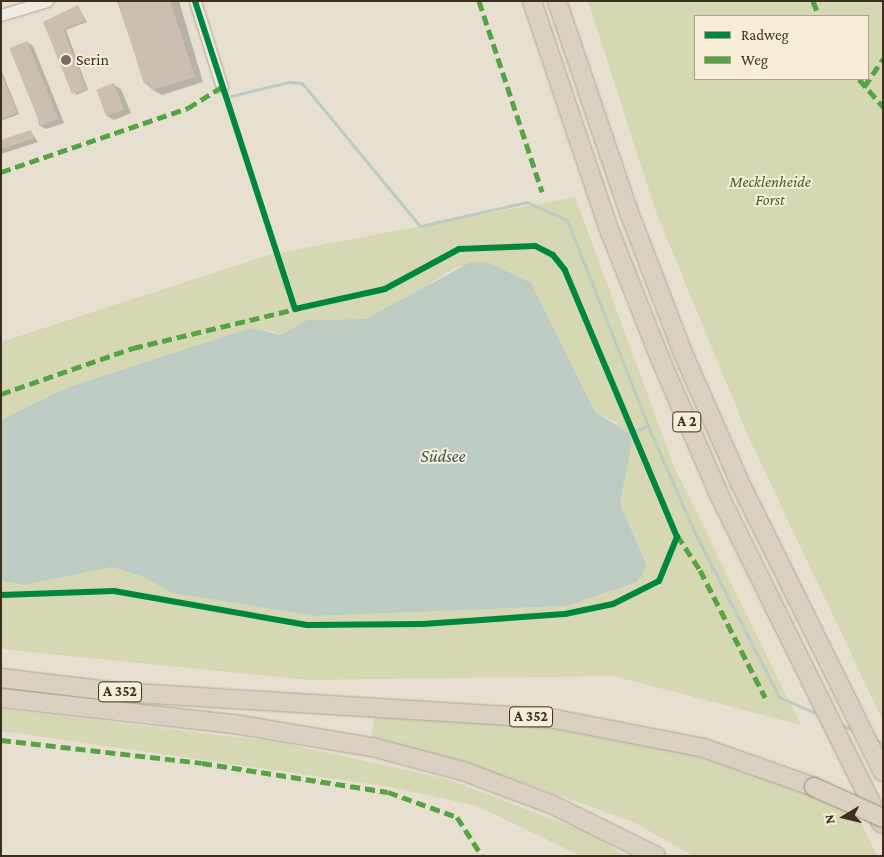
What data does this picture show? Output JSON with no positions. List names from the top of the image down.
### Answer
{
  "streets": {
    "highway": ["A 2", "A 352"]
  },
  "water": ["Südsee"],
  "parks": ["Mecklenheide Forst"],
  "places": ["Serin"],
  "legend": ["Radweg", "Weg"],
  "north": "left"
}
